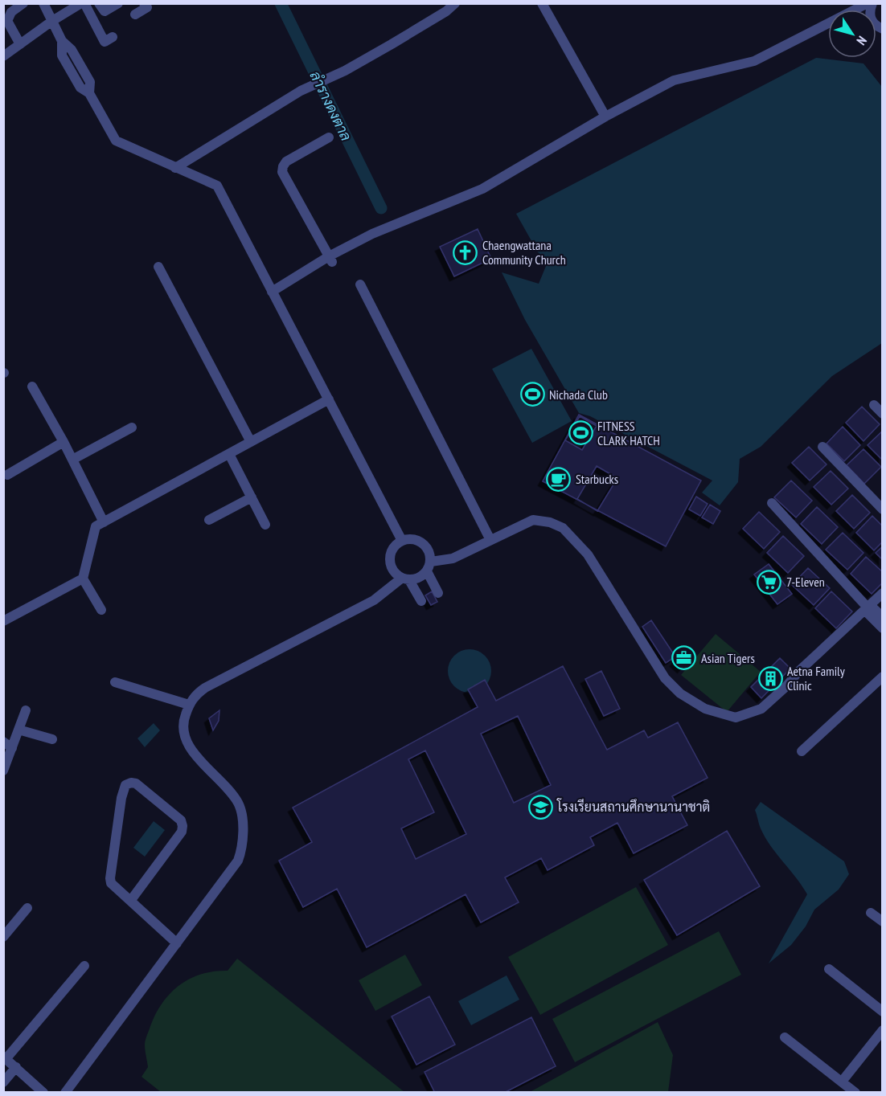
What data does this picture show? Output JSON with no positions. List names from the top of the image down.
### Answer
{
  "water": ["ลำรางดงตาล"],
  "places": {
    "church": ["Chaengwattana Community Church"],
    "sports": ["Nichada Club", "FITNESS CLARK HATCH"],
    "cafe": ["Starbucks"],
    "supermarket": ["7-Eleven"],
    "office": ["Asian Tigers"],
    "building": ["Aetna Family Clinic"],
    "school or university": ["โรงเรียนสถานศึกษานานาชาติ"]
  },
  "north": "bottom right"
}
